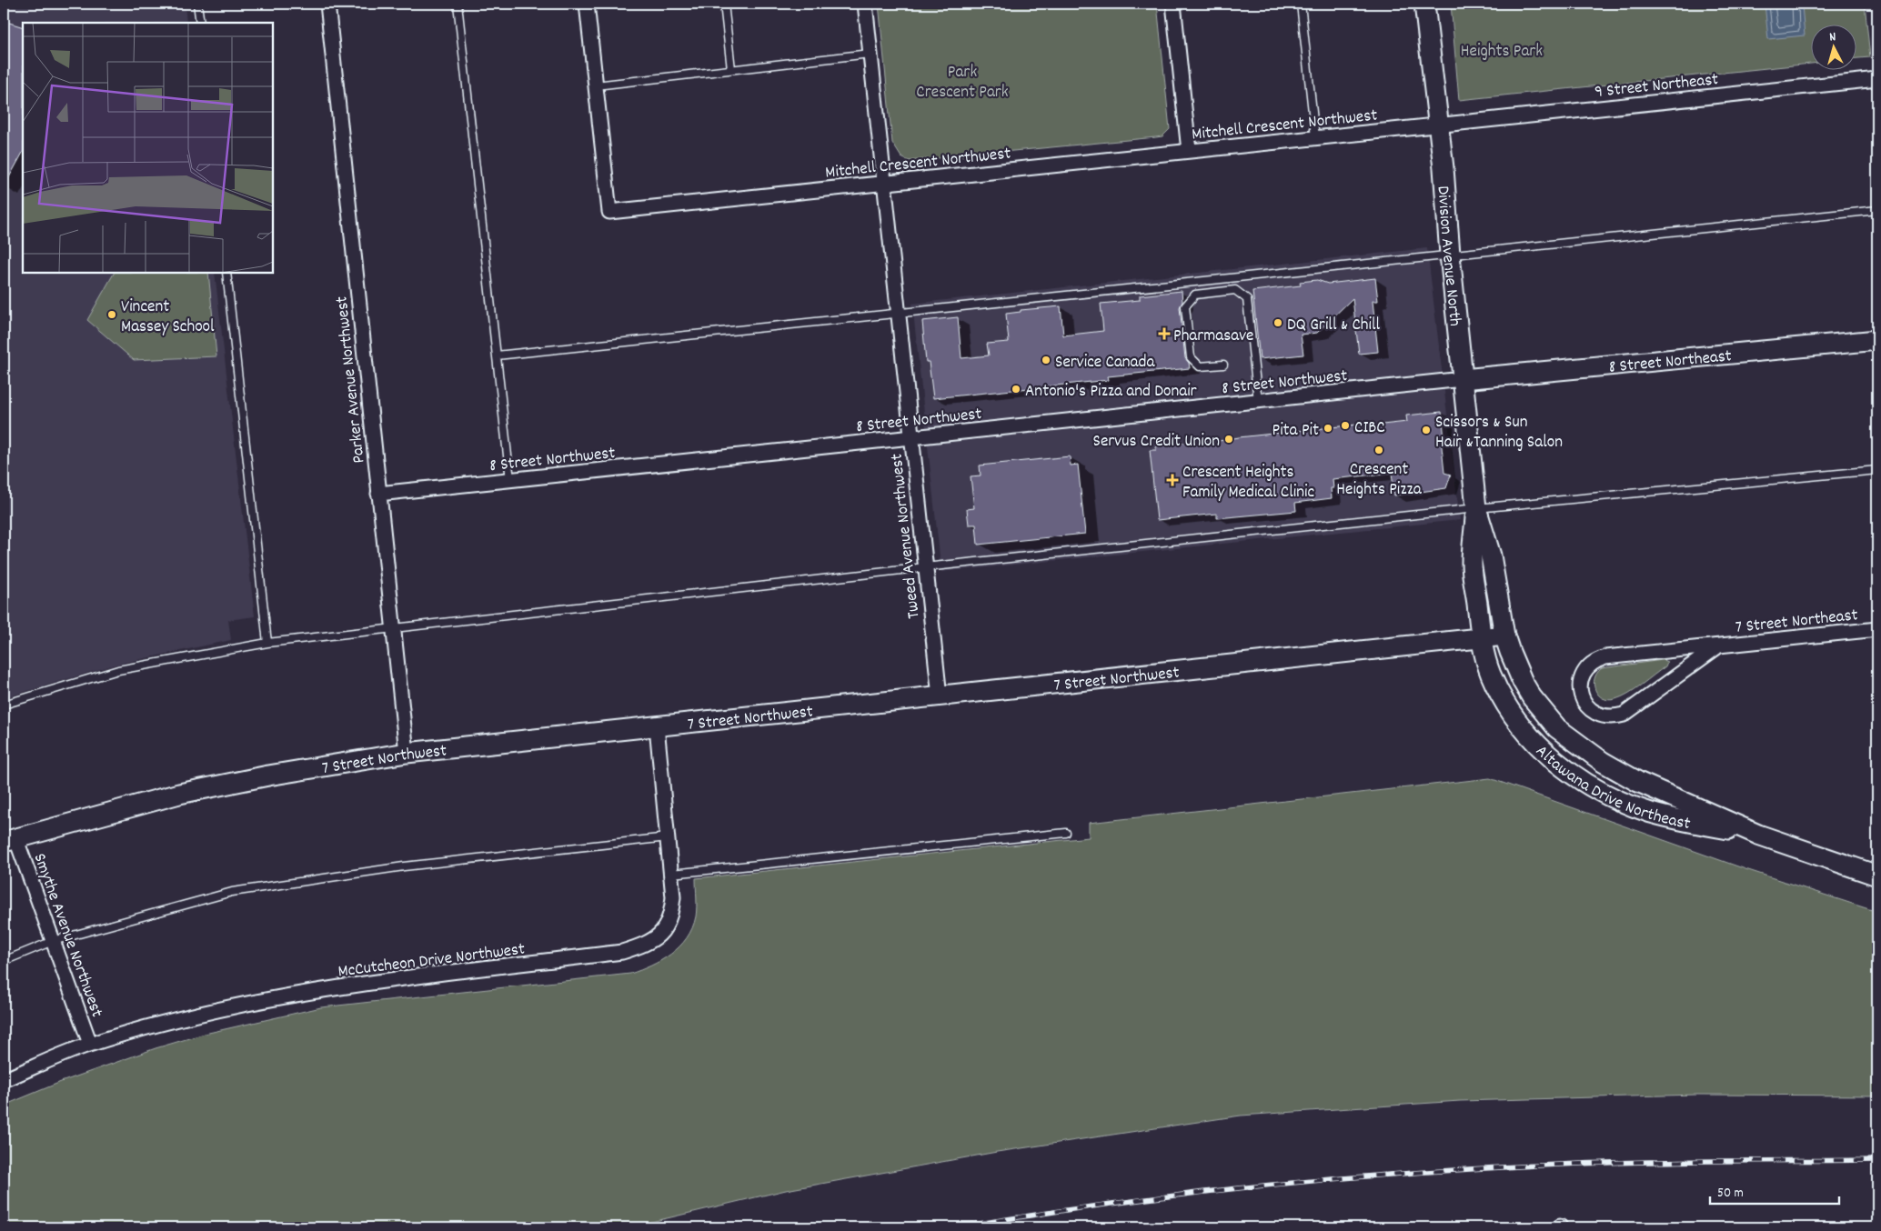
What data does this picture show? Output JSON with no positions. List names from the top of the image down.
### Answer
{
  "streets": {
    "street": [
      "9 Street Northeast",
      "Mitchell Crescent Northwest",
      "Division Avenue North",
      "8 Street Northeast",
      "Parker Avenue Northwest",
      "8 Street Northwest",
      "Tweed Avenue Northwest",
      "7 Street Northeast",
      "7 Street Northwest",
      "Altawana Drive Northeast",
      "Smythe Avenue Northwest",
      "McCutcheon Drive Northwest"
    ]
  },
  "crossings": [
    ["9 Street Northeast", "Mitchell Crescent Northwest"],
    ["9 Street Northeast", "Division Avenue North"],
    ["Mitchell Crescent Northwest", "Division Avenue North"],
    ["Mitchell Crescent Northwest", "Tweed Avenue Northwest"],
    ["Division Avenue North", "8 Street Northeast"],
    ["Division Avenue North", "8 Street Northwest"],
    ["Division Avenue North", "7 Street Northwest"],
    ["Division Avenue North", "Altawana Drive Northeast"],
    ["8 Street Northeast", "8 Street Northwest"],
    ["Parker Avenue Northwest", "8 Street Northwest"],
    ["Parker Avenue Northwest", "7 Street Northwest"],
    ["8 Street Northwest", "Tweed Avenue Northwest"],
    ["Tweed Avenue Northwest", "7 Street Northwest"],
    ["7 Street Northwest", "Smythe Avenue Northwest"],
    ["7 Street Northwest", "McCutcheon Drive Northwest"],
    ["Smythe Avenue Northwest", "McCutcheon Drive Northwest"]
  ],
  "parks": ["Heights Park", "Park Crescent Park"],
  "places": {
    "other": [
      "Vincent Massey School",
      "DQ Grill & Chill",
      "Service Canada",
      "Antonio's Pizza and Donair",
      "CIBC",
      "Pita Pit",
      "Scissors & Sun Hair &Tanning Salon",
      "Servus Credit Union",
      "Crescent Heights Pizza"
    ],
    "health": ["Pharmasave", "Crescent Heights Family Medical Clinic"]
  },
  "scale_bar": "50 m",
  "north": "top"
}
